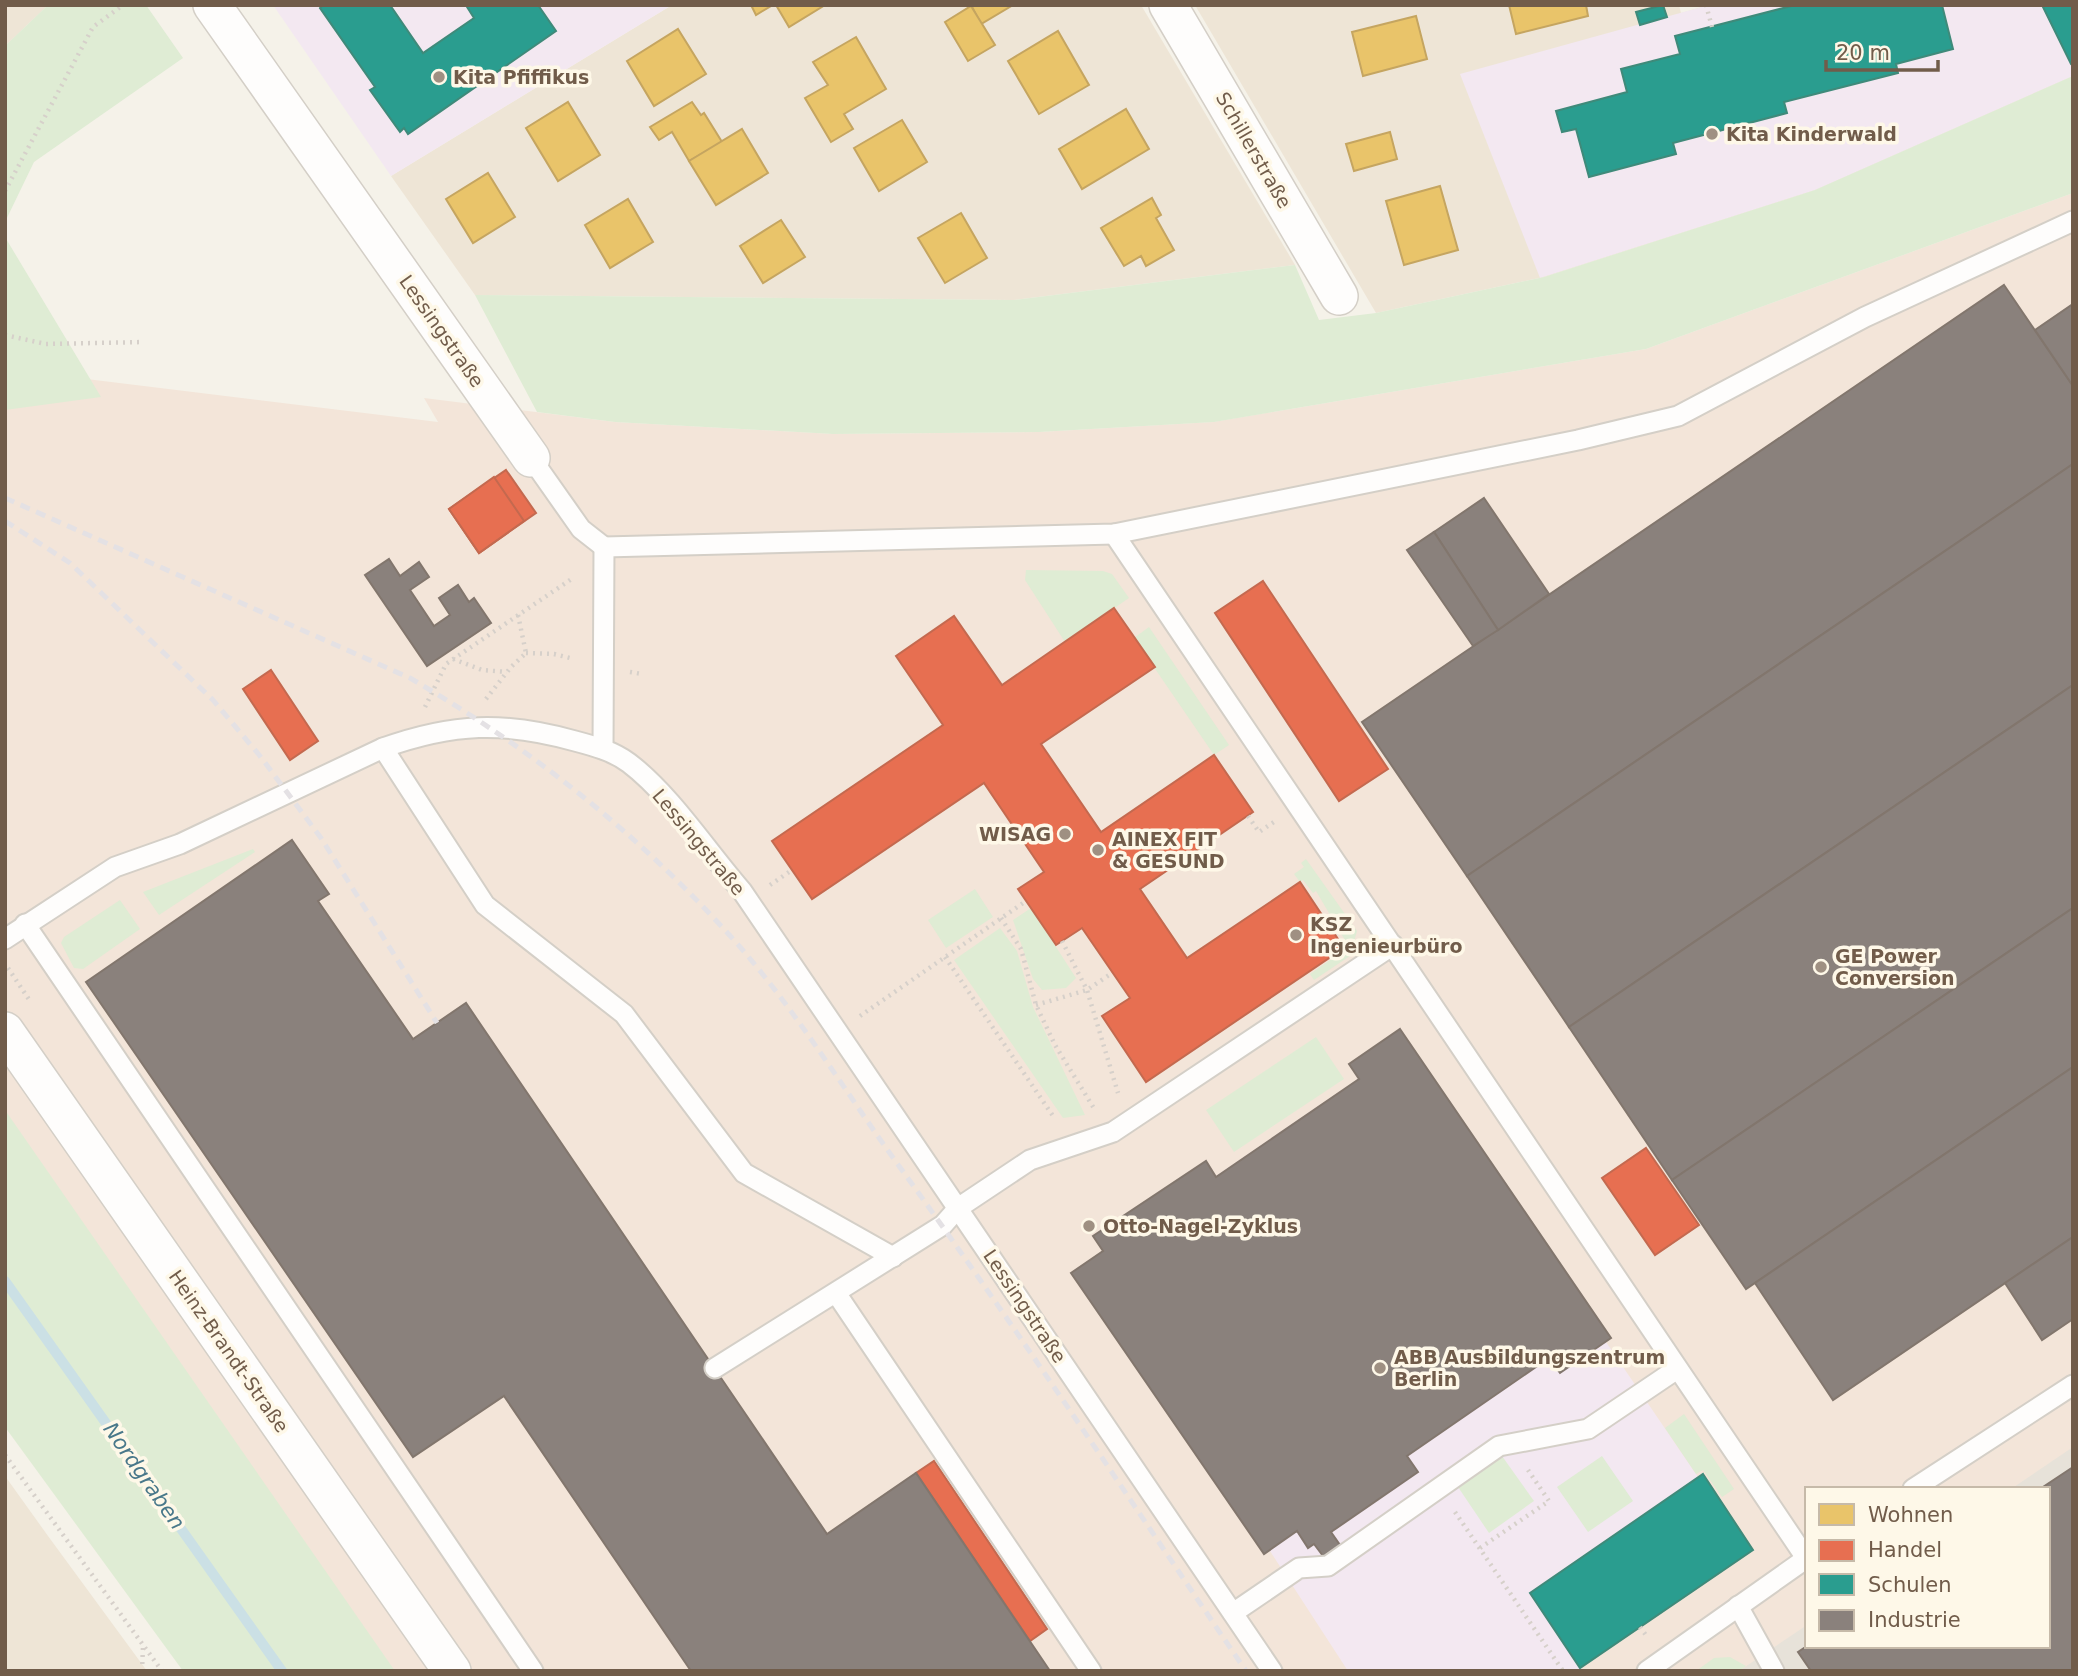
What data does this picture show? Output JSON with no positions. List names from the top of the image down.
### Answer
{
  "streets": {
    "street": ["Schillerstraße", "Lessingstraße", "Heinz-Brandt-Straße"]
  },
  "water": ["Nordgraben"],
  "places": [
    "Kita Pfiffikus",
    "Kita Kinderwald",
    "WISAG",
    "AINEX FIT & GESUND",
    "KSZ Ingenieurbüro",
    "GE Power Conversion",
    "Otto-Nagel-Zyklus",
    "ABB Ausbildungszentrum Berlin"
  ],
  "legend": [
    "Wohnen",
    "Handel",
    "Schulen",
    "Industrie"
  ],
  "scale_bar": "20 m"
}
